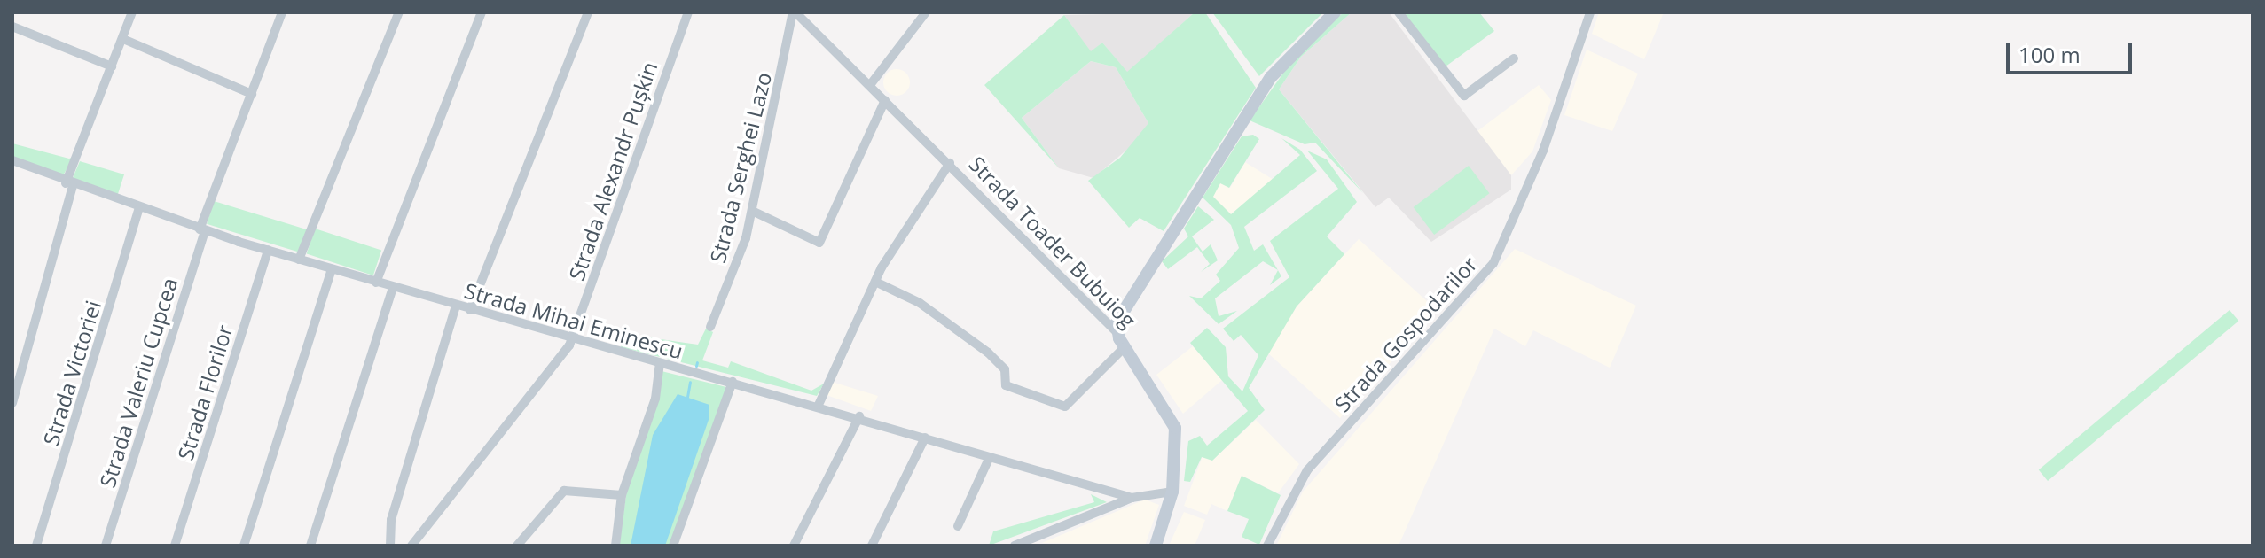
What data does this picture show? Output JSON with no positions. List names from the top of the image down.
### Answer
{
  "streets": {
    "street": [
      "Strada Serghei Lazo",
      "Strada Alexandr Pușkin",
      "Strada Toader Bubuiog",
      "Strada Mihai Eminescu",
      "Strada Gospodarilor",
      "Strada Victoriei",
      "Strada Valeriu Cupcea",
      "Strada Florilor"
    ]
  },
  "crossings": [
    ["Strada Serghei Lazo", "Strada Toader Bubuiog"],
    ["Strada Alexandr Pușkin", "Strada Mihai Eminescu"],
    ["Strada Mihai Eminescu", "Strada Victoriei"],
    ["Strada Mihai Eminescu", "Strada Valeriu Cupcea"],
    ["Strada Mihai Eminescu", "Strada Florilor"]
  ],
  "scale_bar": "100 m"
}
